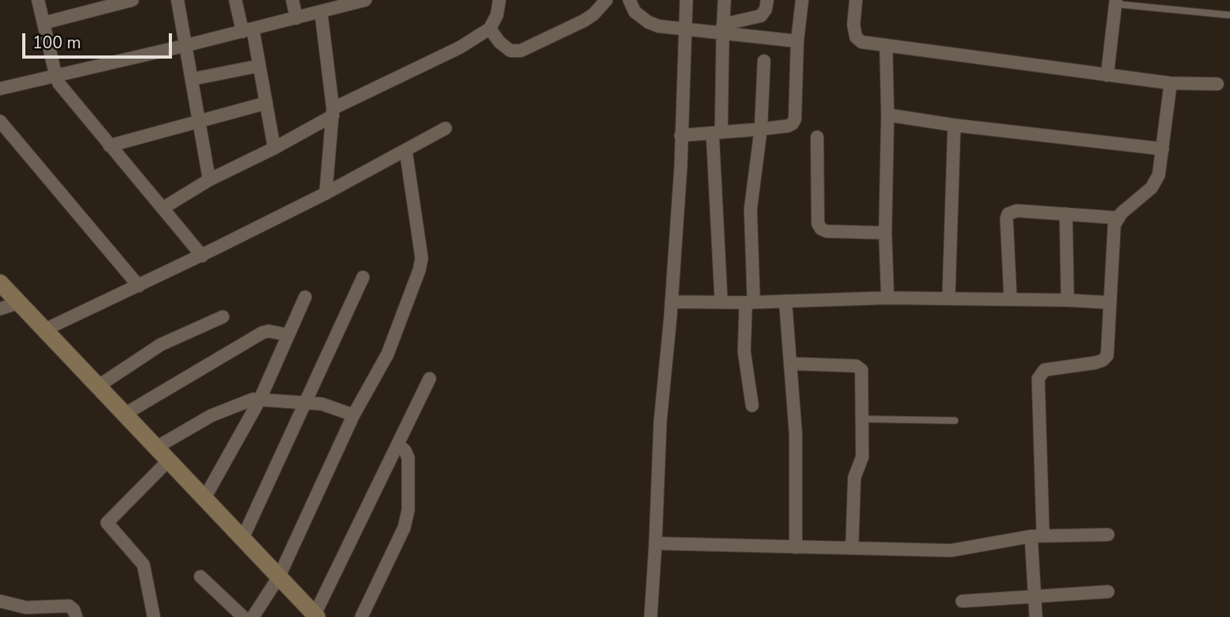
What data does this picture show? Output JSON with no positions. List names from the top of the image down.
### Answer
{
  "scale_bar": "100 m"
}
